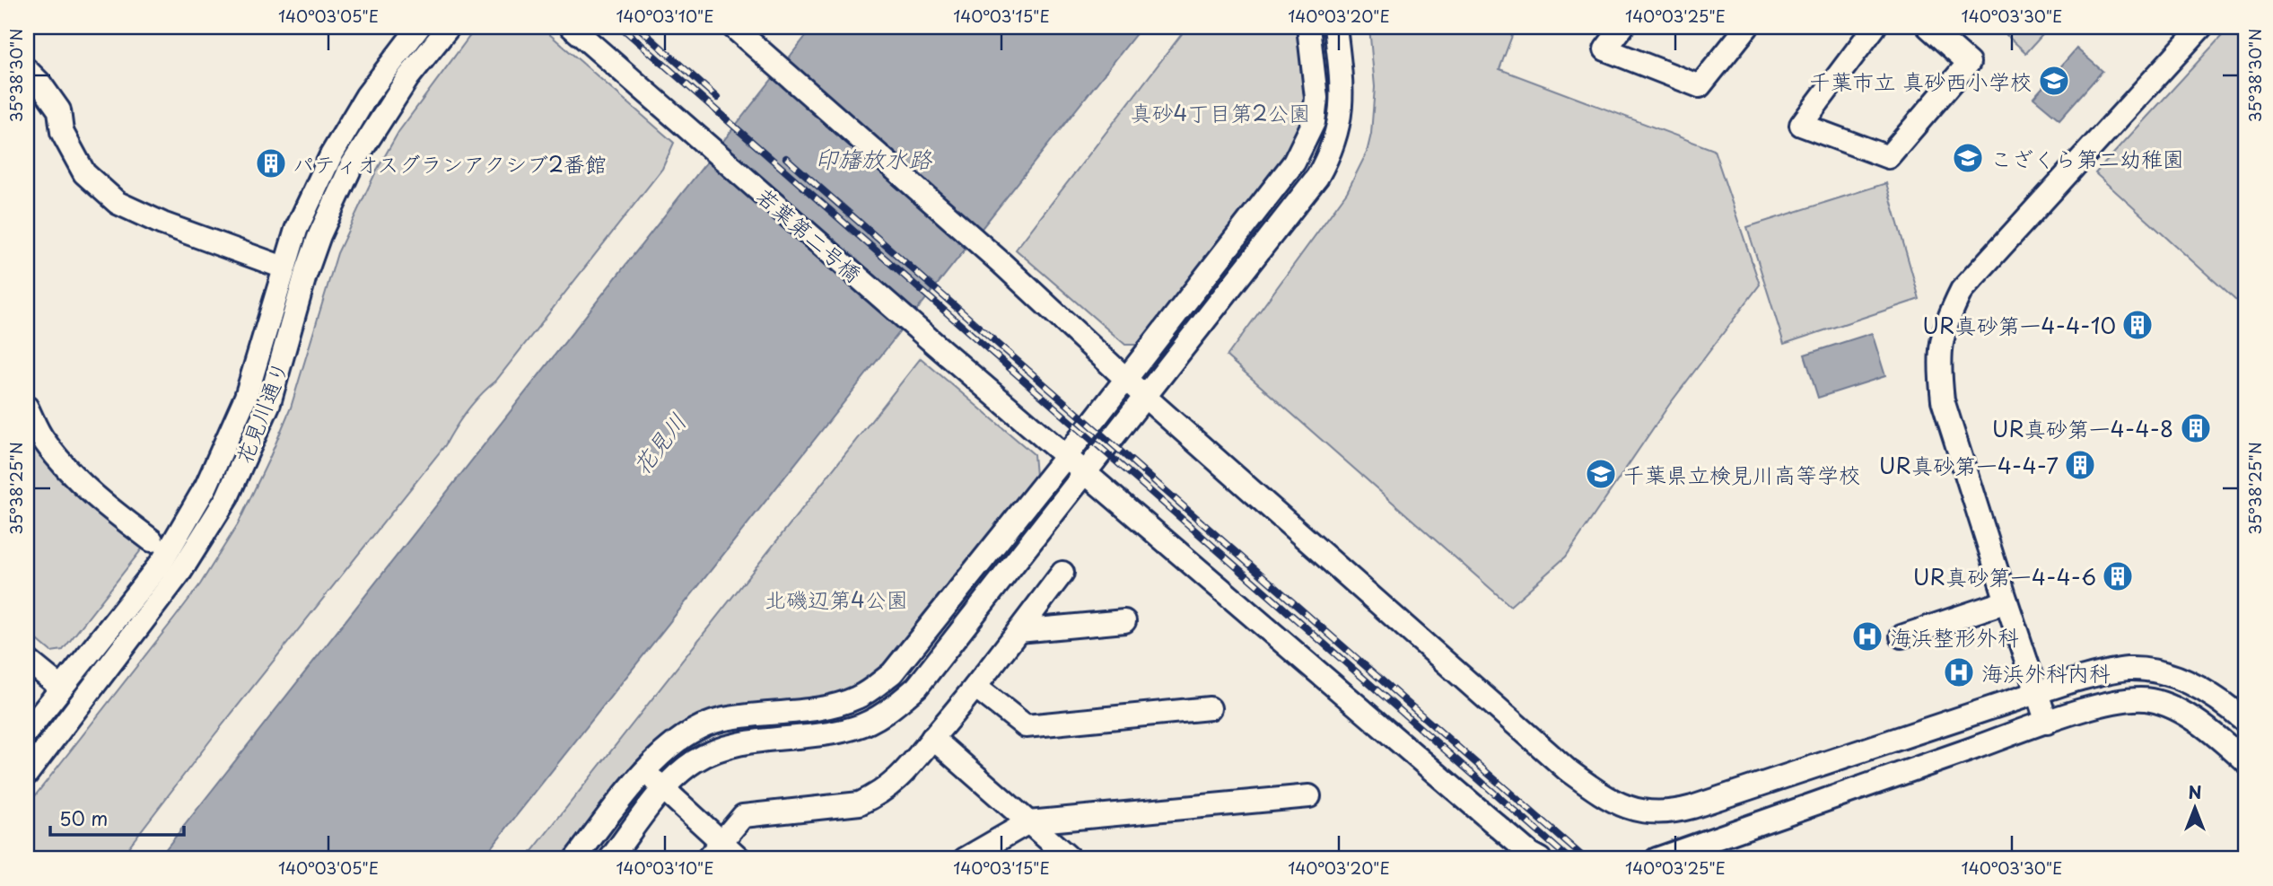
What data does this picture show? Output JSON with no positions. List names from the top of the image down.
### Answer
{
  "streets": {
    "street": ["若葉第二号橋", "花見川通り"]
  },
  "water": ["印旛放水路", "花見川"],
  "parks": ["真砂4丁目第2公園", "北磯辺第4公園"],
  "places": {
    "school or university": ["千葉市立 真砂西小学校", "こざくら第二幼稚園", "千葉県立検見川高等学校"],
    "building": [
      "パティオスグランアクシブ2番館",
      "UR真砂第一4-4-10",
      "UR真砂第一4-4-8",
      "UR真砂第一4-4-7",
      "UR真砂第一4-4-6"
    ],
    "hospital": ["海浜整形外科", "海浜外科内科"]
  },
  "scale_bar": "50 m",
  "north": "top",
  "coordinates": [
    "140°03'05\"E",
    "140°03'10\"E",
    "140°03'15\"E",
    "140°03'20\"E",
    "140°03'25\"E",
    "140°03'30\"E",
    "35°38'30\"N",
    "35°38'25\"N"
  ]
}
